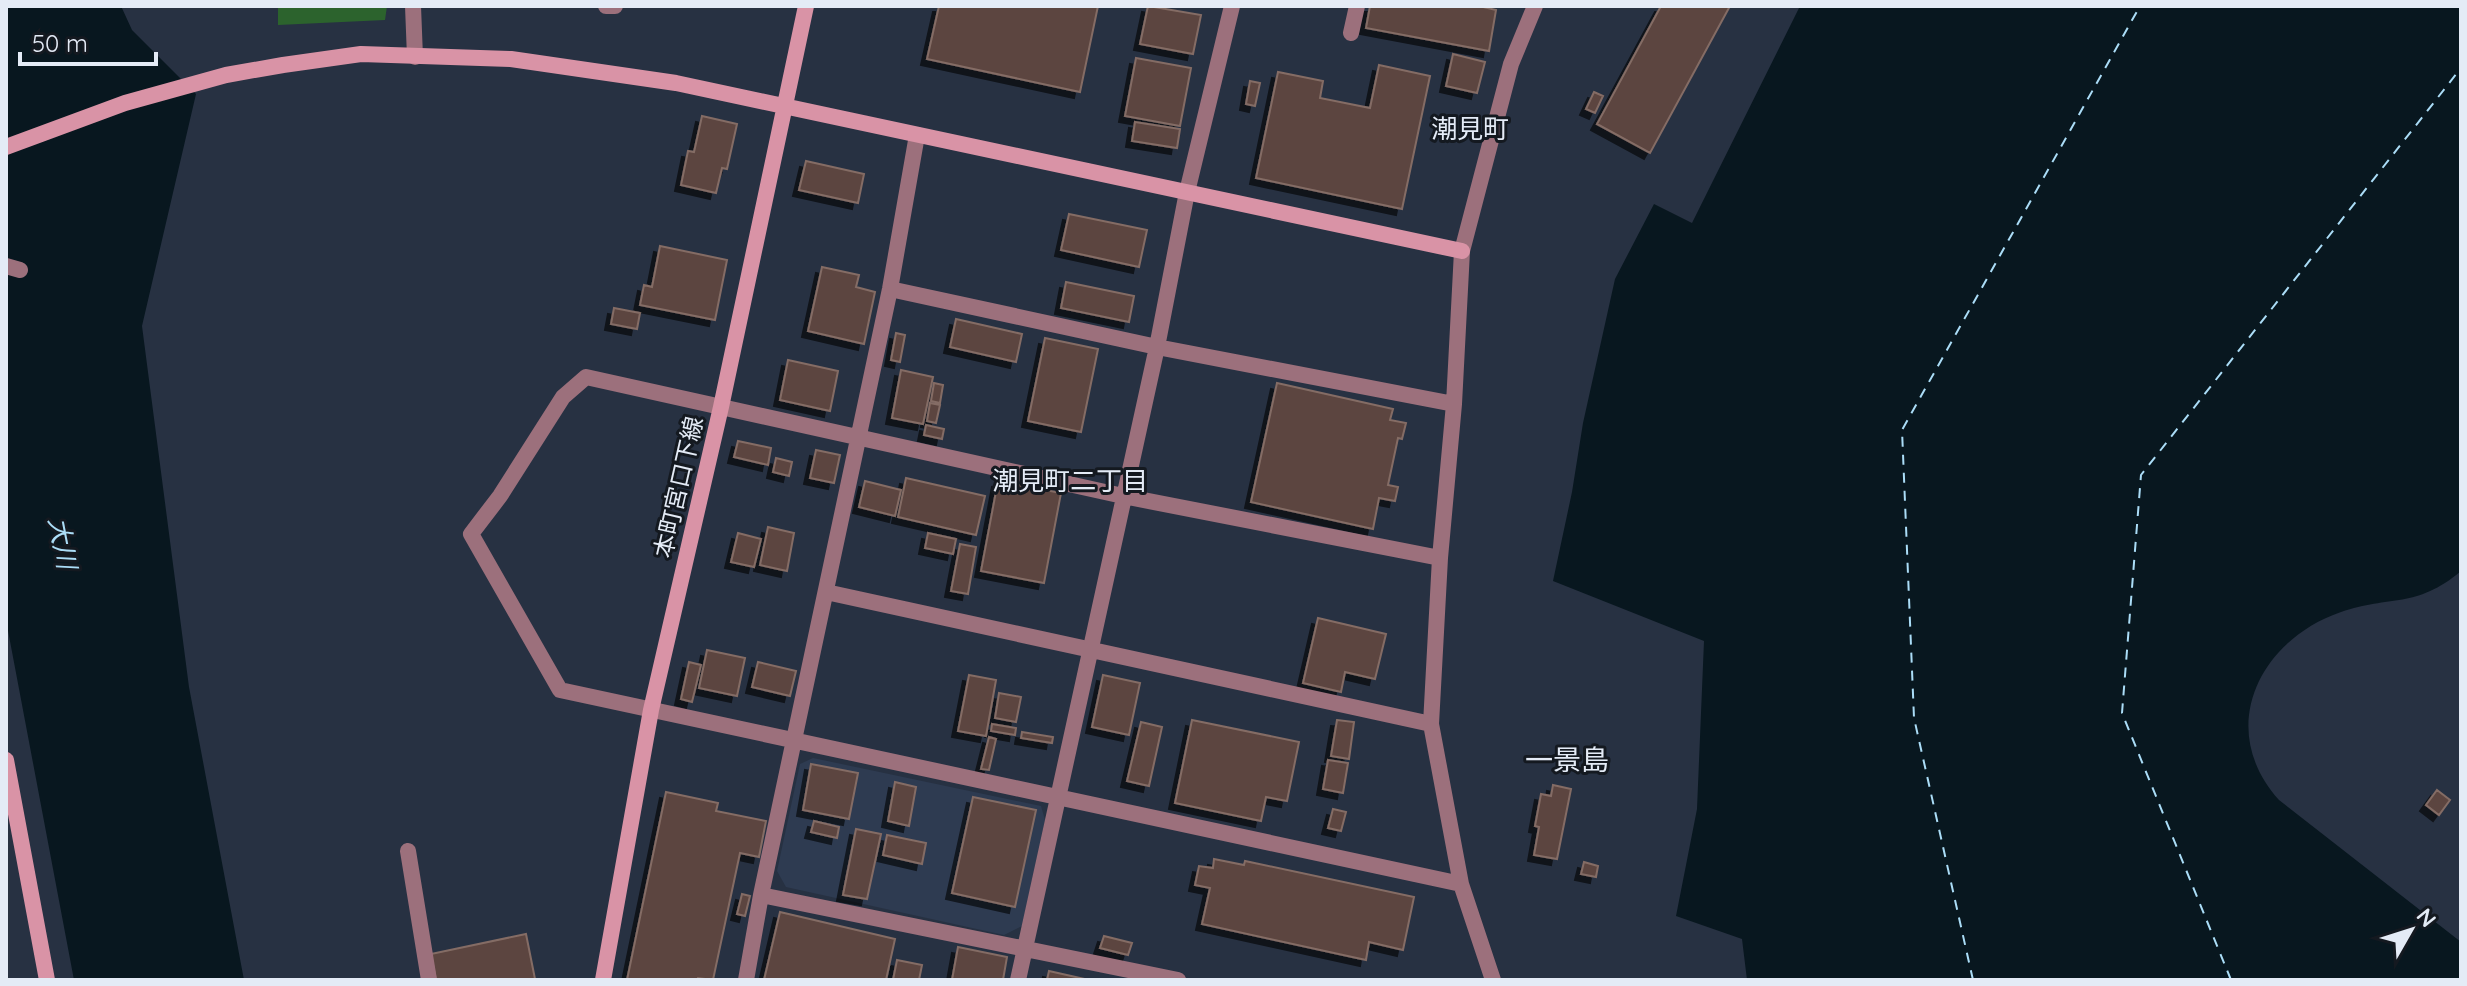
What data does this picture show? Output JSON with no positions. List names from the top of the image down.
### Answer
{
  "streets": {
    "street": ["本町宮口下線"]
  },
  "districts": ["潮見町", "潮見町二丁目", "一景島"],
  "water": ["大川"],
  "scale_bar": "50 m",
  "north": "top right"
}
